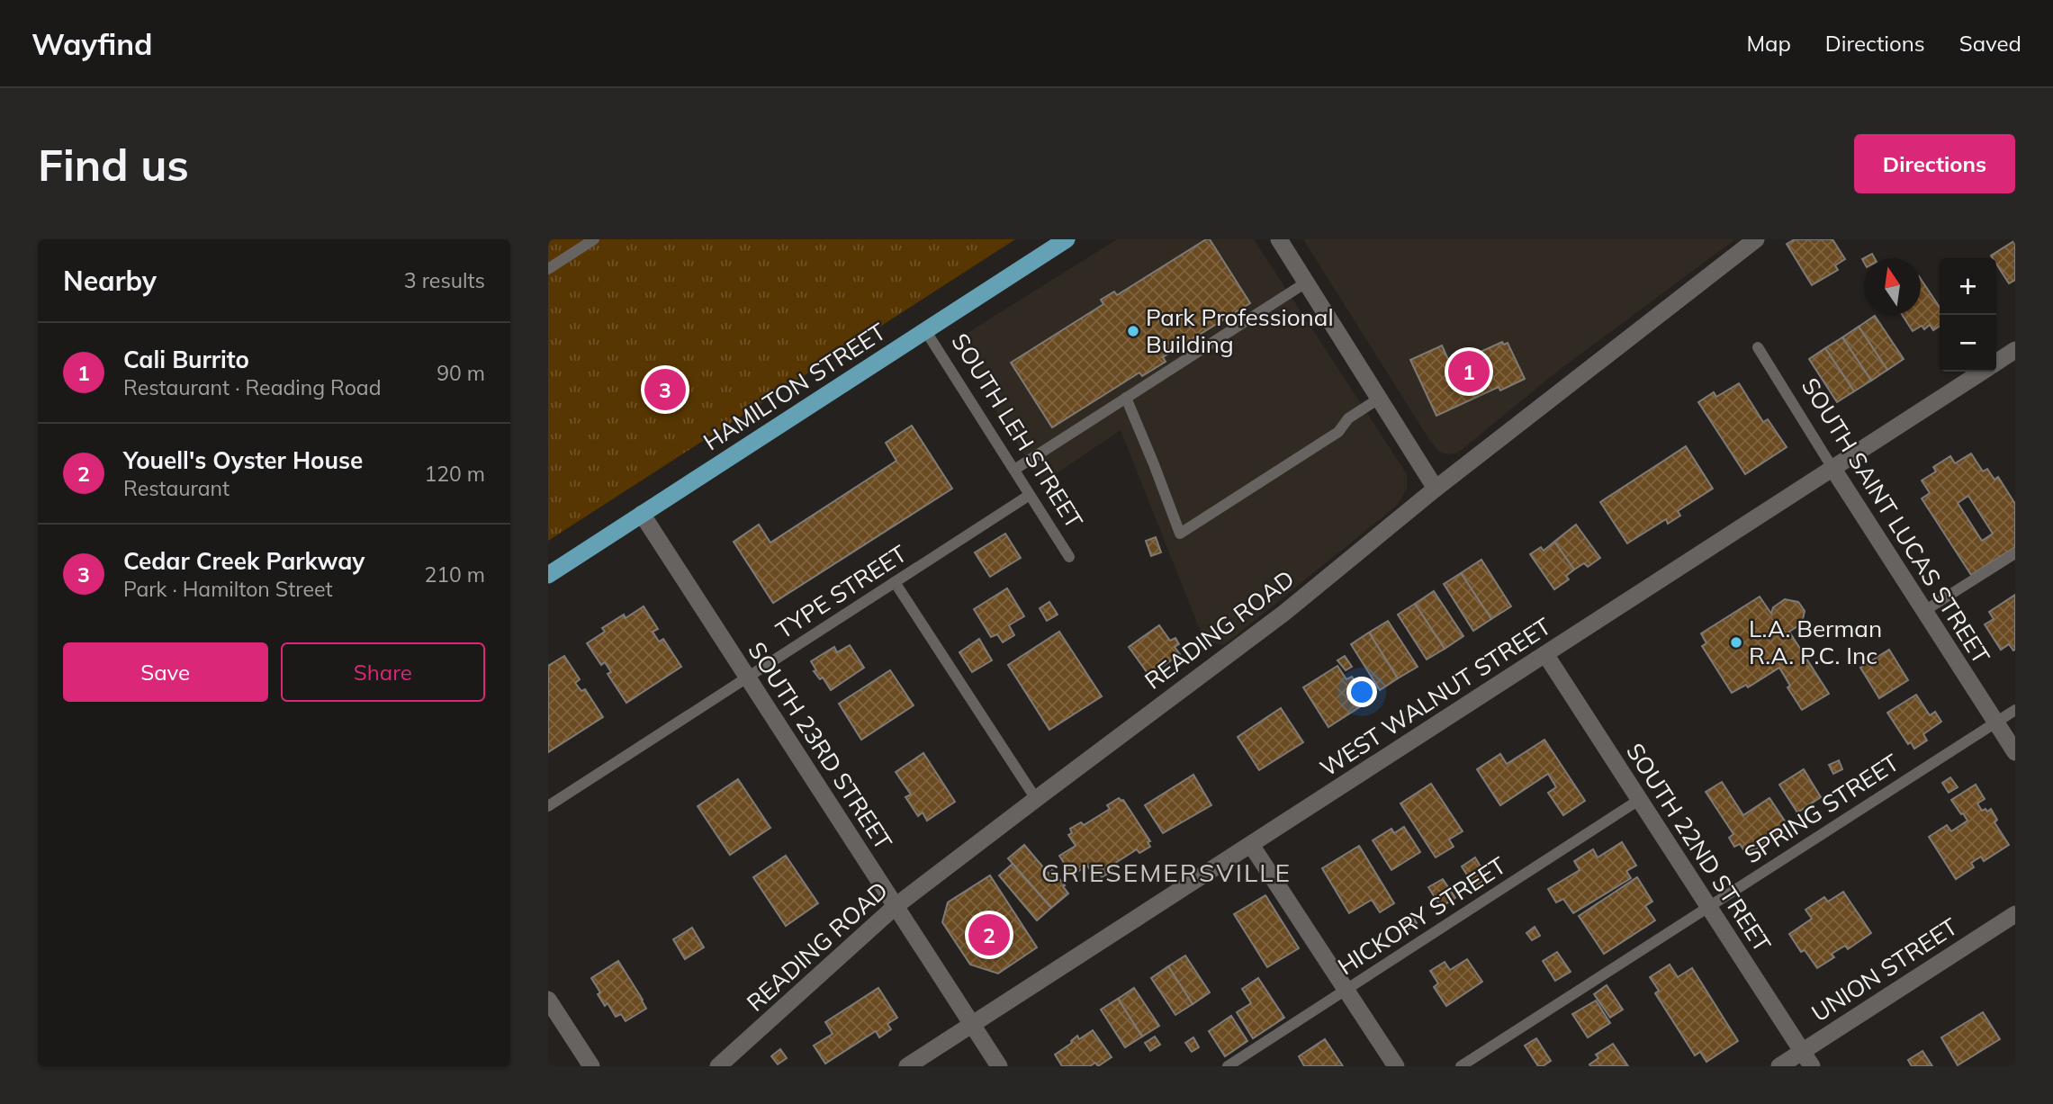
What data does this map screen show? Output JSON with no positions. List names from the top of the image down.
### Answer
{
  "streets": {
    "main road": ["HAMILTON STREET"],
    "street": [
      "SOUTH SAINT LUCAS STREET",
      "READING ROAD",
      "WEST WALNUT STREET",
      "SOUTH 23RD STREET",
      "SOUTH 22ND STREET",
      "UNION STREET"
    ],
    "lane": [
      "SOUTH LEH STREET",
      "TYPE STREET",
      "SPRING STREET",
      "HICKORY STREET"
    ]
  },
  "crossings": [
    ["HAMILTON STREET", "SOUTH LEH STREET"],
    ["HAMILTON STREET", "SOUTH 23RD STREET"],
    ["SOUTH LEH STREET", "TYPE STREET"],
    ["SOUTH SAINT LUCAS STREET", "WEST WALNUT STREET"],
    ["SOUTH SAINT LUCAS STREET", "SPRING STREET"],
    ["TYPE STREET", "SOUTH 23RD STREET"],
    ["READING ROAD", "SOUTH 23RD STREET"],
    ["WEST WALNUT STREET", "SOUTH 23RD STREET"],
    ["WEST WALNUT STREET", "SOUTH 22ND STREET"],
    ["SPRING STREET", "SOUTH 22ND STREET"],
    ["SOUTH 22ND STREET", "HICKORY STREET"],
    ["SOUTH 22ND STREET", "UNION STREET"]
  ],
  "districts": ["GRIESEMERSVILLE"],
  "places": ["Park Professional Building", "L.A. Berman R.A. P.C. Inc"],
  "north": "top",
  "page": {
    "header": "Wayfind",
    "nav": ["Map", "Directions", "Saved"],
    "buttons": [
      "Directions",
      ["Save", "Share"]
    ],
    "title": "Find us",
    "heading": ["Nearby", "3 results"],
    "map_buttons": ["+", "−"],
    "list": [
      {
        "mark": "1",
        "name": "Cali Burrito",
        "note": "Restaurant · Reading Road",
        "value": "90 m"
      },
      {
        "mark": "2",
        "name": "Youell's Oyster House",
        "note": "Restaurant",
        "value": "120 m"
      },
      {
        "mark": "3",
        "name": "Cedar Creek Parkway",
        "note": "Park · Hamilton Street",
        "value": "210 m"
      }
    ],
    "pins": ["1", "3", "2"]
  }
}
